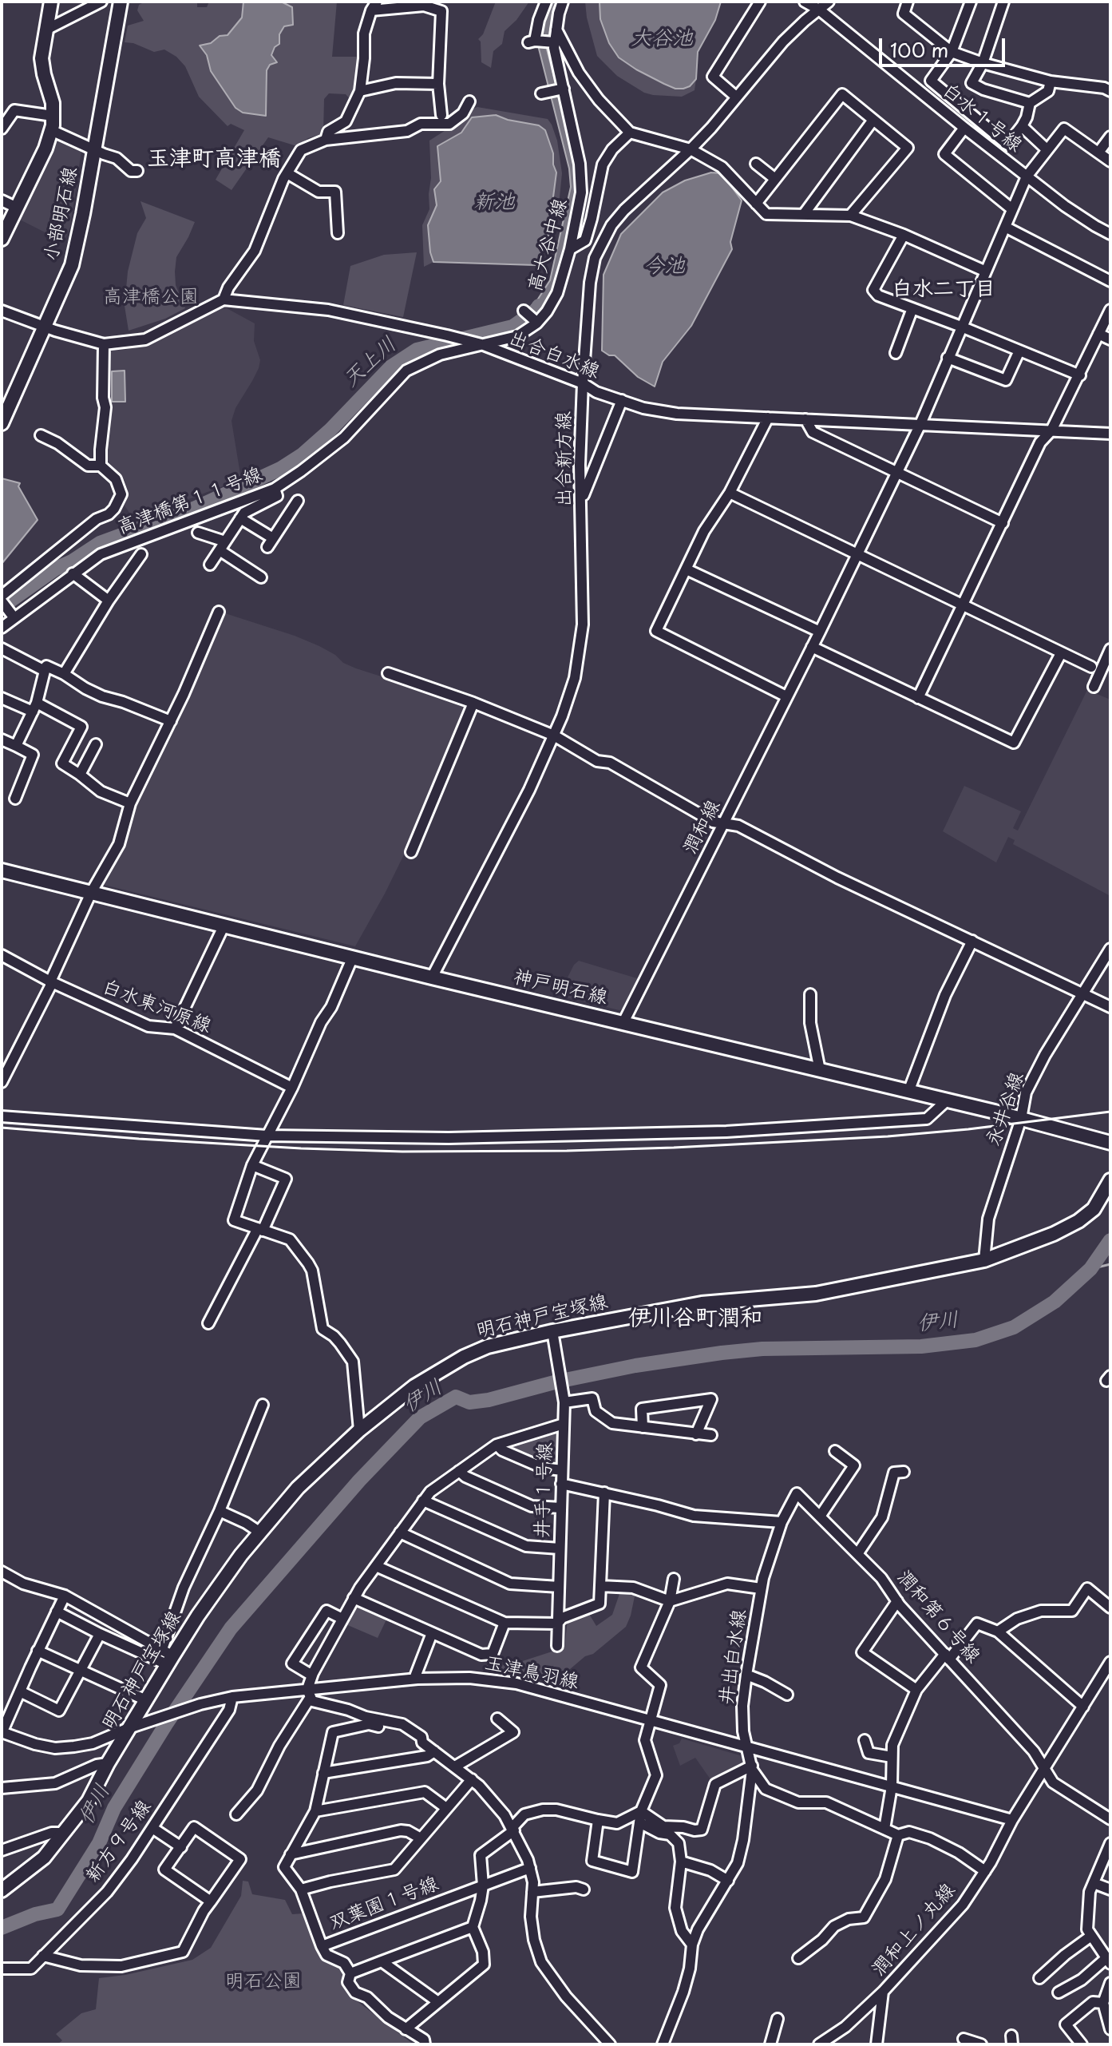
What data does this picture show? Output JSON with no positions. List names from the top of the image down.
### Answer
{
  "streets": {
    "main road": ["小部明石線", "神戸明石線", "明石神戸宝塚線"],
    "street": [
      "白水１号線",
      "高大谷中線",
      "出合白水線",
      "出合新方線",
      "高津橋第１１号線",
      "潤和線",
      "白水東河原線",
      "永井谷線",
      "井手１号線",
      "潤和第６号線",
      "井出白水線",
      "玉津鳥羽線",
      "新方９号線",
      "双葉園１号線",
      "潤和上ノ丸線"
    ]
  },
  "crossings": [
    ["白水１号線", "出合新方線"],
    ["白水１号線", "潤和線"],
    ["高大谷中線", "出合白水線"],
    ["高大谷中線", "高津橋第１１号線"],
    ["出合白水線", "出合新方線"],
    ["出合白水線", "高津橋第１１号線"],
    ["出合白水線", "潤和線"],
    ["出合新方線", "神戸明石線"],
    ["潤和線", "神戸明石線"],
    ["神戸明石線", "永井谷線"],
    ["永井谷線", "明石神戸宝塚線"],
    ["明石神戸宝塚線", "井手１号線"],
    ["明石神戸宝塚線", "玉津鳥羽線"],
    ["潤和第６号線", "井出白水線"],
    ["潤和第６号線", "潤和上ノ丸線"],
    ["井出白水線", "玉津鳥羽線"],
    ["玉津鳥羽線", "新方９号線"],
    ["玉津鳥羽線", "潤和上ノ丸線"]
  ],
  "districts": ["玉津町高津橋", "白水二丁目", "伊川谷町潤和"],
  "water": [
    "大谷池",
    "新池",
    "今池",
    "天上川",
    "伊川"
  ],
  "parks": ["高津橋公園", "明石公園"],
  "scale_bar": "100 m"
}
